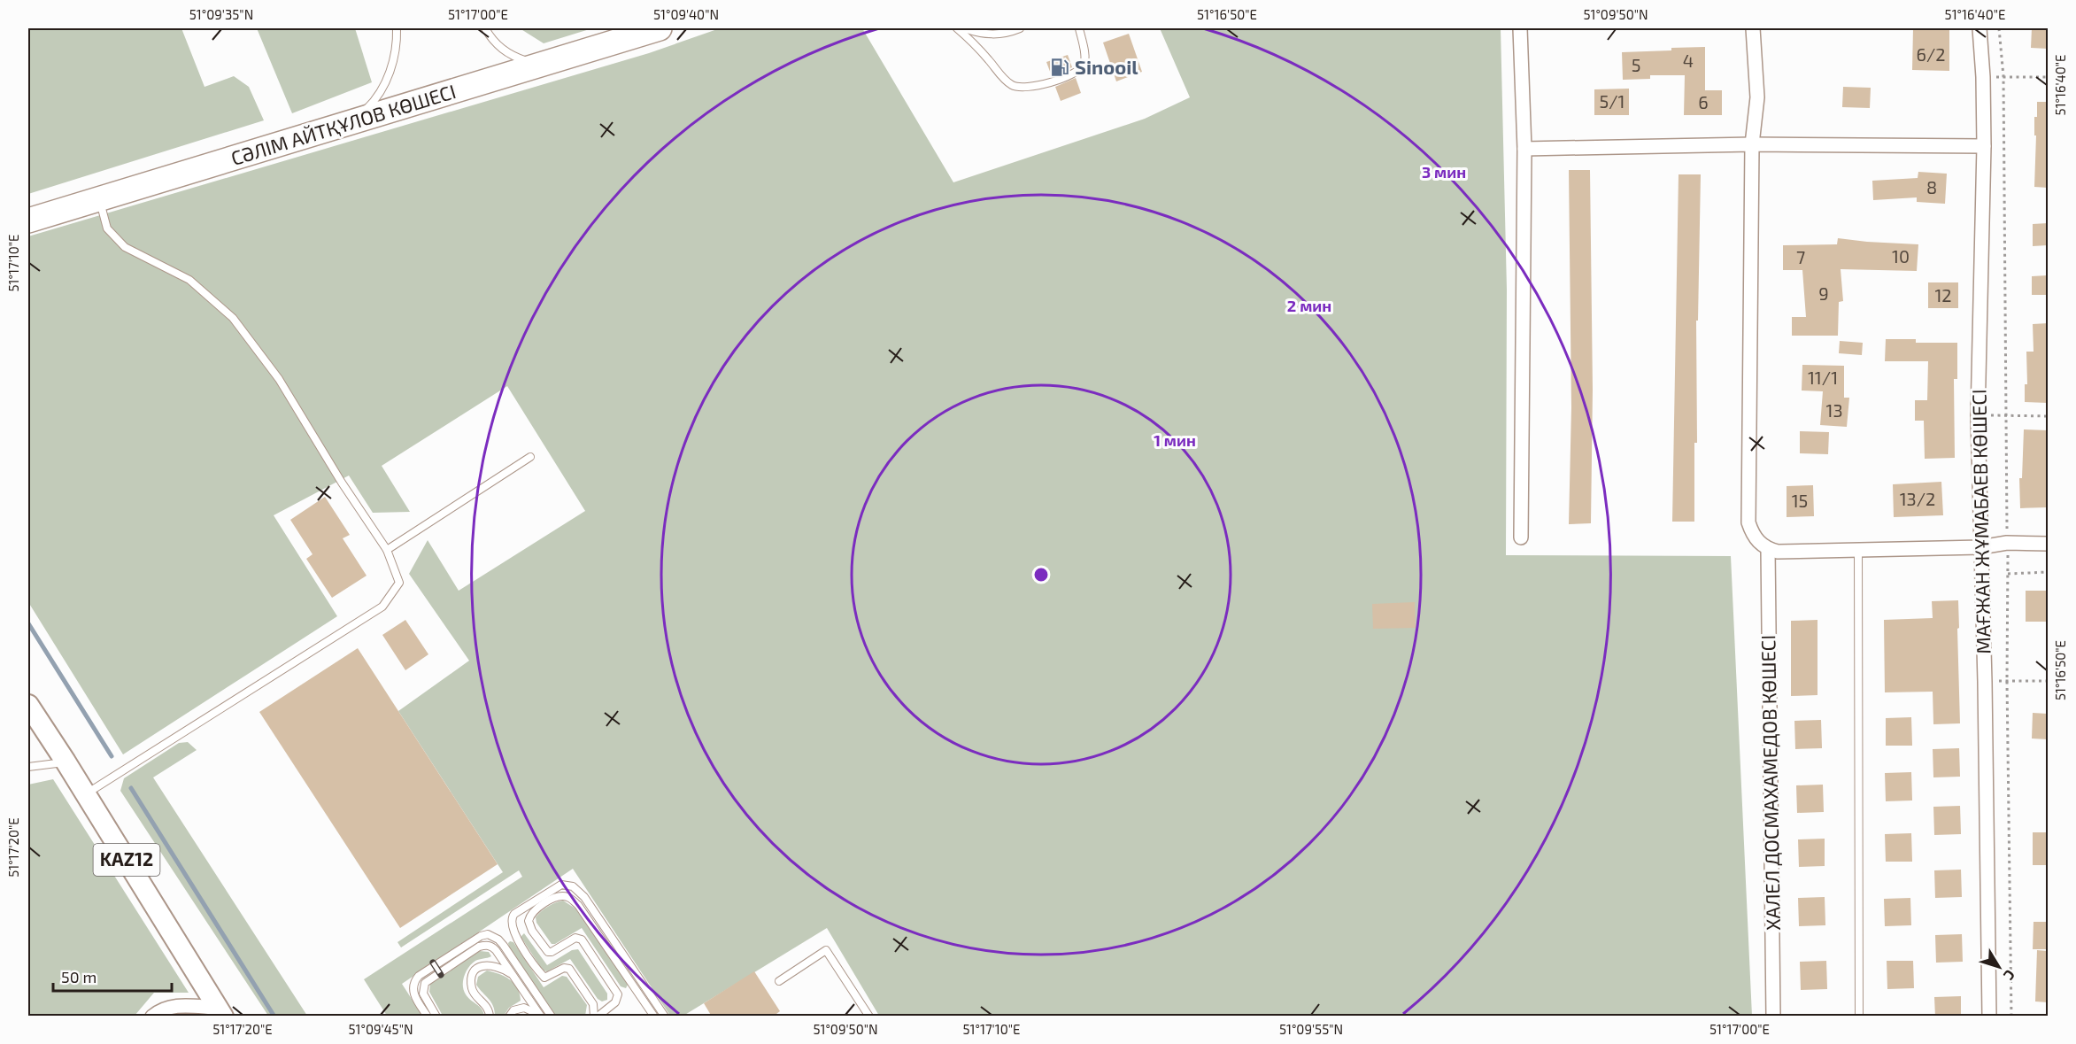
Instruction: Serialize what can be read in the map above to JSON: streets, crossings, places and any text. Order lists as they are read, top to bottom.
{
  "streets": {
    "highway": ["СӘЛІМ АЙТҚҰЛОВ КӨШЕСІ"],
    "main road": ["KAZ12"],
    "street": ["МАҒЖАН ЖҰМАБАЕВ КӨШЕСІ", "ХАЛЕЛ ДОСМАХАМЕДОВ КӨШЕСІ"]
  },
  "places": {
    "fuel station": ["Sinooil"]
  },
  "house_numbers": [
    "6/2",
    "4",
    "5",
    "5/1",
    "6",
    "8",
    "10",
    "7",
    "9",
    "12",
    "11/1",
    "13",
    "13/2",
    "15"
  ],
  "scale_bar": "50 m",
  "north": "bottom right",
  "coordinates": [
    "51°09'35\"N",
    "51°17'00\"E",
    "51°09'40\"N",
    "51°16'50\"E",
    "51°09'50\"N",
    "51°16'40\"E",
    "51°17'10\"E",
    "51°17'20\"E",
    "51°09'45\"N",
    "51°09'55\"N"
  ],
  "rings": ["3 мин", "2 мин", "1 мин"]
}
